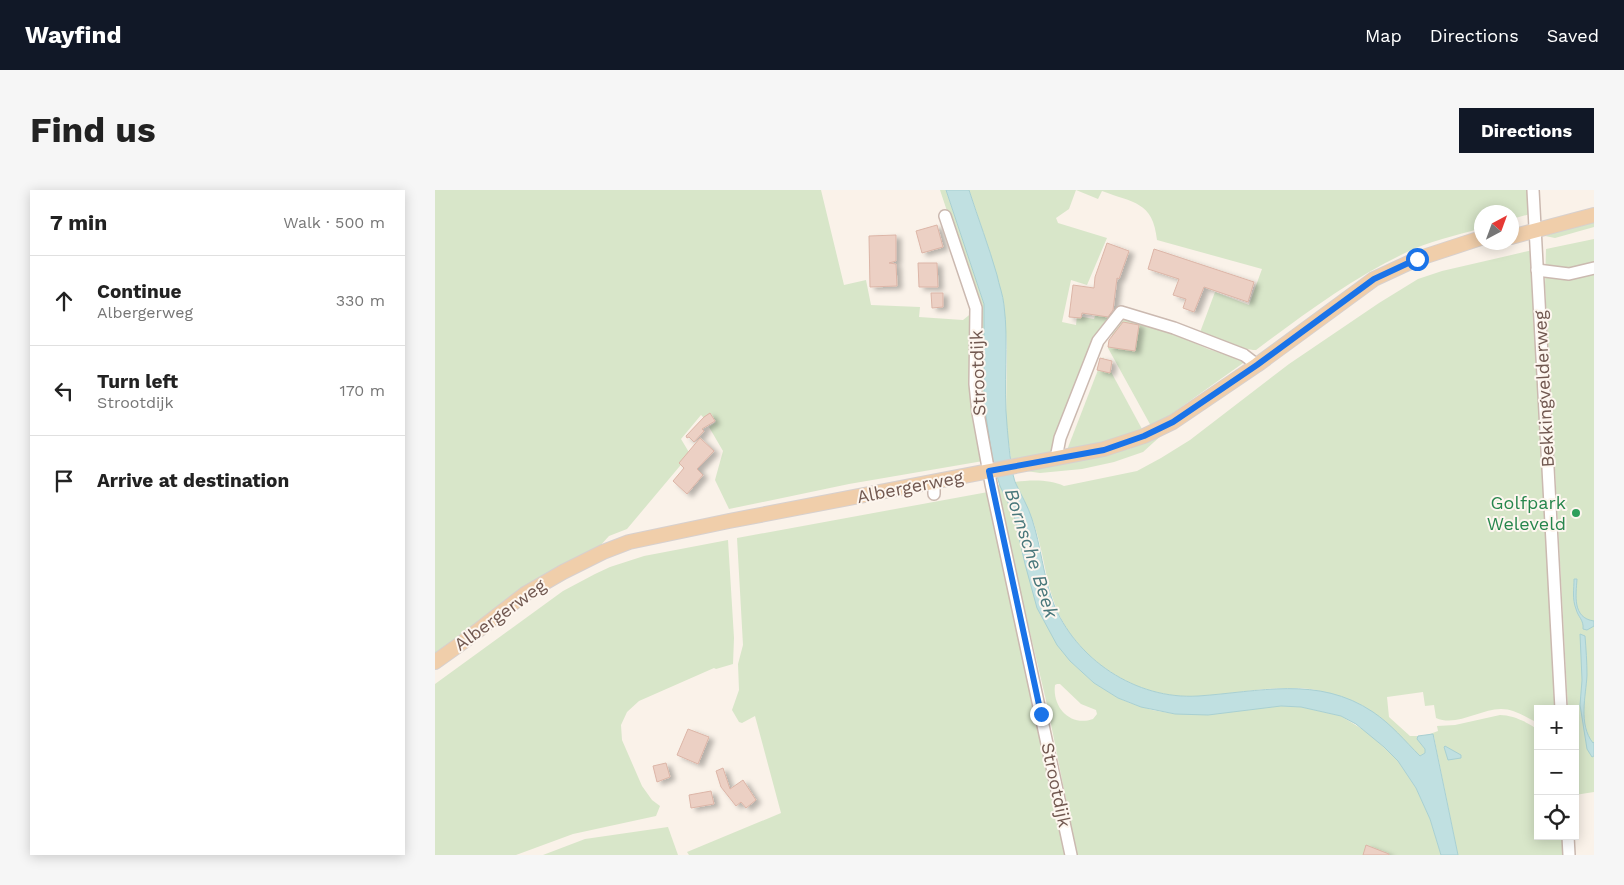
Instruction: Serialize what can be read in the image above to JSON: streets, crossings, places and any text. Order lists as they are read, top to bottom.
{
  "streets": {
    "main road": ["Albergerweg"],
    "street": ["Strootdijk", "Bekkingvelderweg"]
  },
  "crossings": [
    ["Strootdijk", "Albergerweg"]
  ],
  "water": ["Bornsche Beek"],
  "places": ["Golfpark Weleveld"],
  "north": "top right",
  "page": {
    "header": "Wayfind",
    "nav": ["Map", "Directions", "Saved"],
    "buttons": "Directions",
    "title": "Find us",
    "heading": ["7 min", "Walk · 500 m"],
    "list": [
      ["Continue", "Albergerweg", "330 m"],
      ["Turn left", "Strootdijk", "170 m"],
      "Arrive at destination"
    ],
    "map_buttons": ["+", "−"]
  }
}
